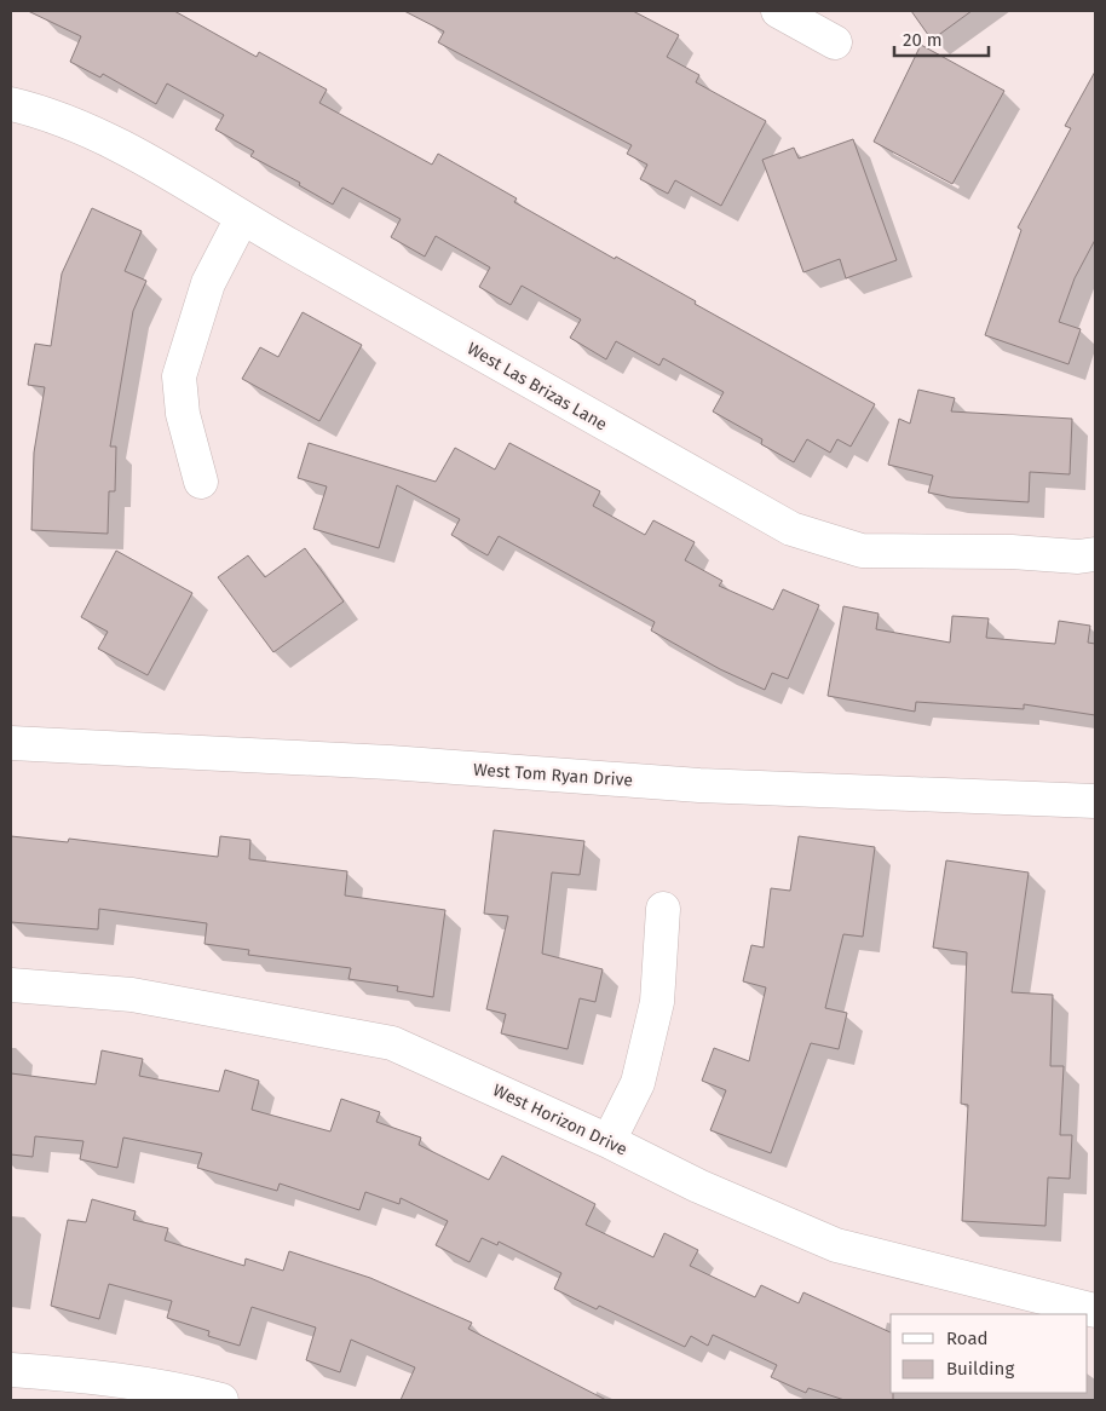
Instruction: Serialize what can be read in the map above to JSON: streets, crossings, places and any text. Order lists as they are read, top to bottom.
{
  "streets": {
    "street": ["West Las Brizas Lane", "West Tom Ryan Drive", "West Horizon Drive"]
  },
  "legend": ["Road", "Building"],
  "scale_bar": "20 m"
}
